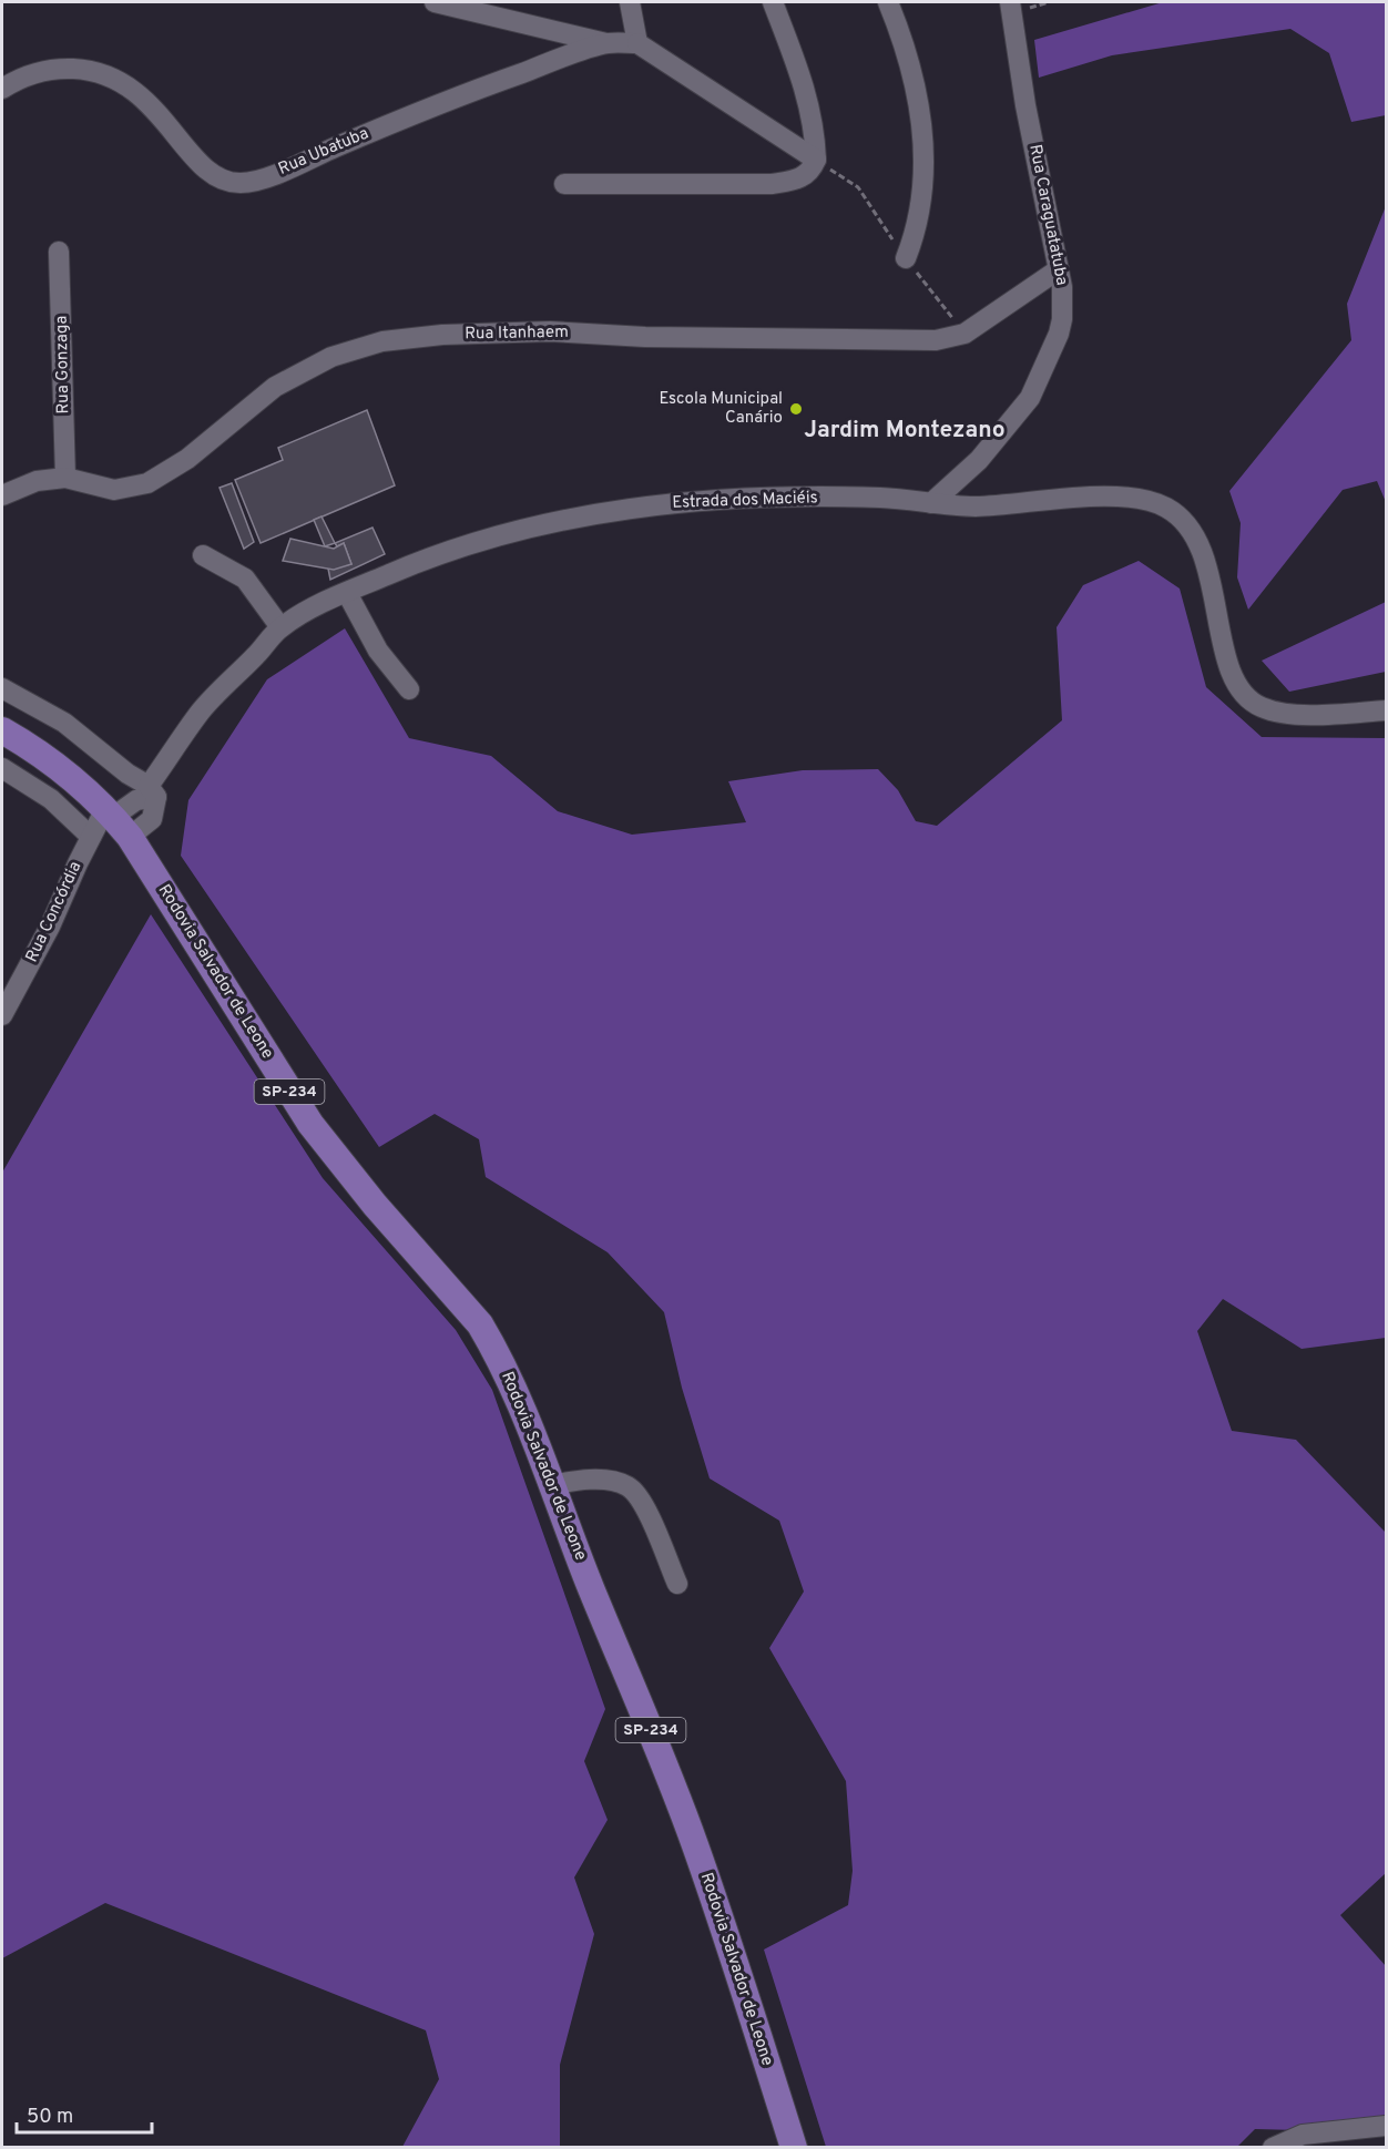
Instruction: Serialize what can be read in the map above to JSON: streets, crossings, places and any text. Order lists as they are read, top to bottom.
{
  "streets": {
    "main road": ["Rodovia Salvador de Leone", "SP-234"],
    "street": [
      "Rua Ubatuba",
      "Rua Caraguatatuba",
      "Rua Itanhaem",
      "Rua Gonzaga",
      "Estrada dos Maciéis",
      "Rua Concórdia"
    ]
  },
  "crossings": [
    ["Rua Caraguatatuba", "Rua Itanhaem"],
    ["Rua Caraguatatuba", "Estrada dos Maciéis"],
    ["Rua Itanhaem", "Rua Gonzaga"],
    ["Estrada dos Maciéis", "Rodovia Salvador de Leone"],
    ["Rua Concórdia", "Rodovia Salvador de Leone"]
  ],
  "districts": ["Jardim Montezano"],
  "places": ["Escola Municipal Canário"],
  "scale_bar": "50 m"
}
